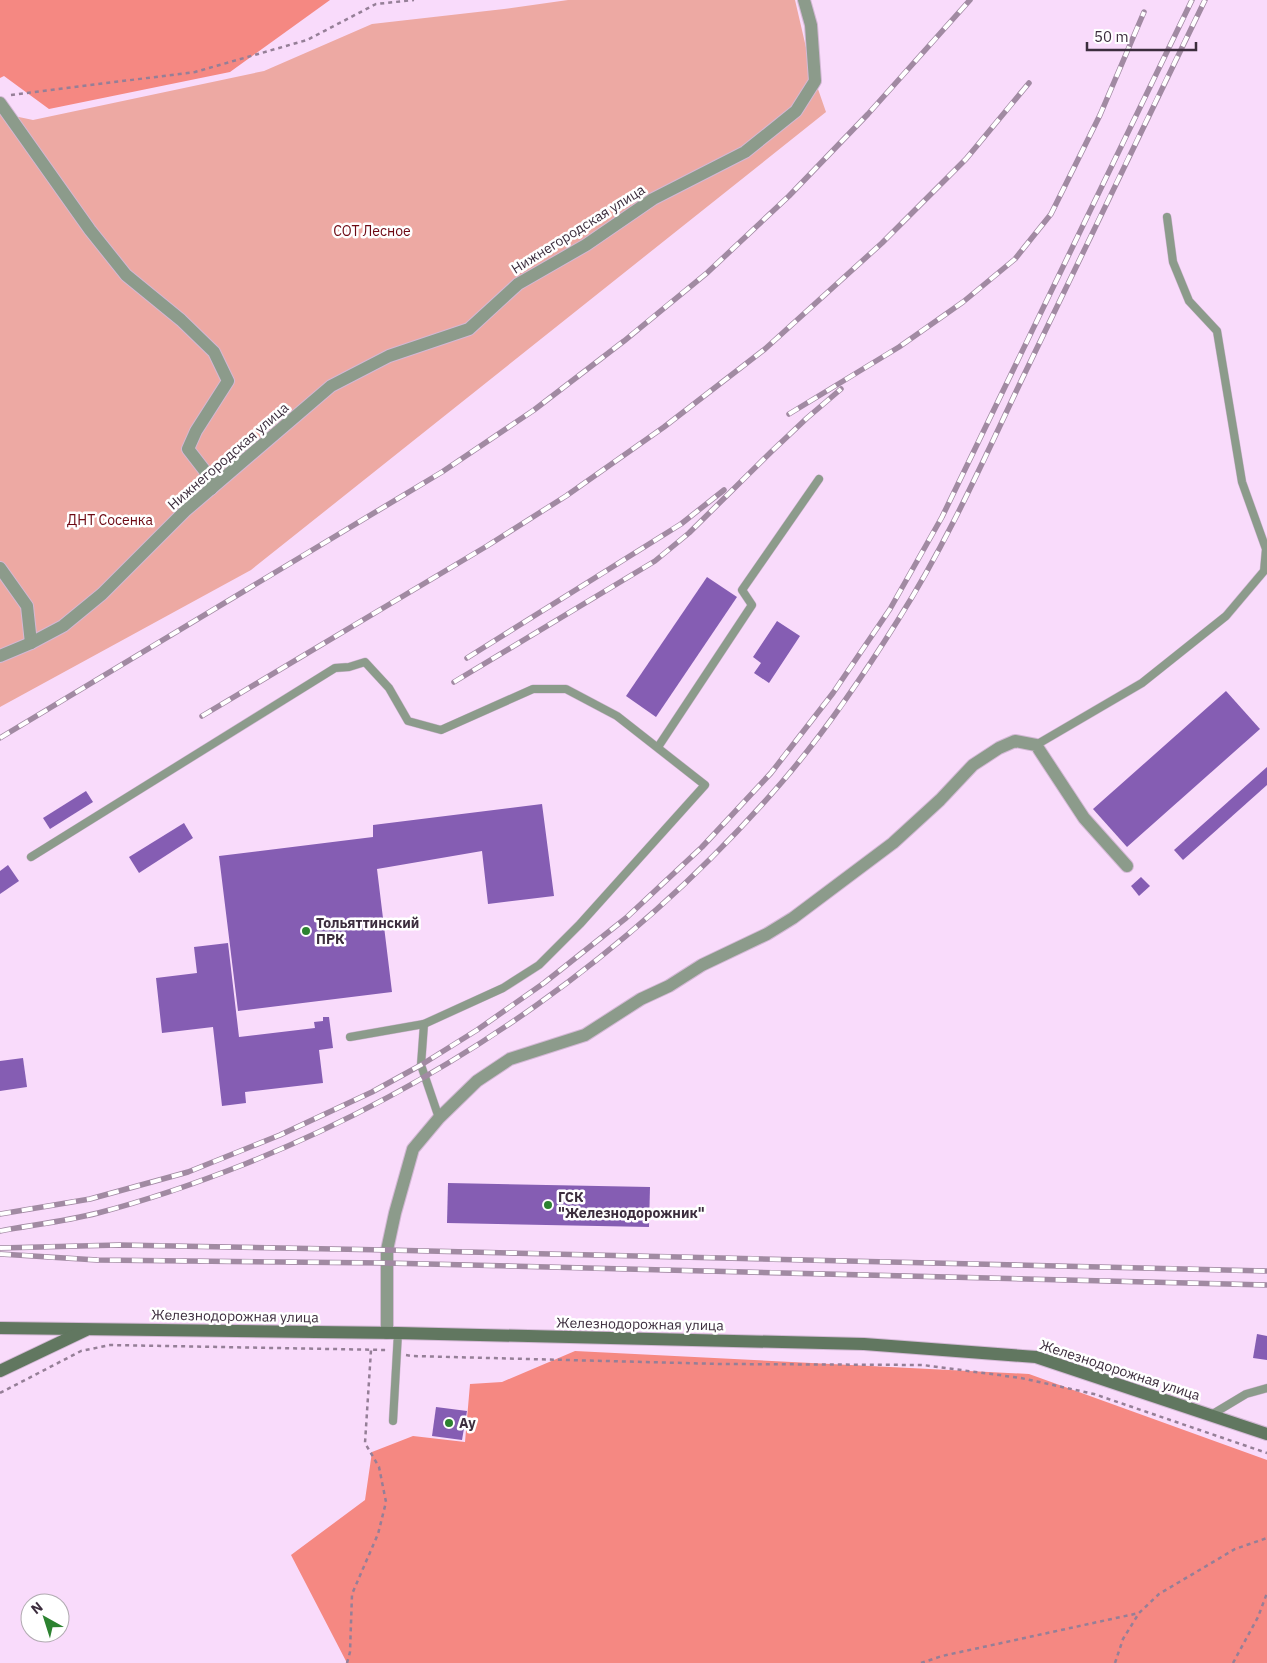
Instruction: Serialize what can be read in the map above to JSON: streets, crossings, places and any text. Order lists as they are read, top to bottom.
{
  "streets": {
    "main road": ["Железнодорожная улица"],
    "street": ["Нижнегородская улица"]
  },
  "parks": ["СОТ Лесное", "ДНТ Сосенка"],
  "places": ["Тольяттинский ПРК", "ГСК \"Железнодорожник\"", "Ау"],
  "scale_bar": "50 m",
  "north": "top left"
}
